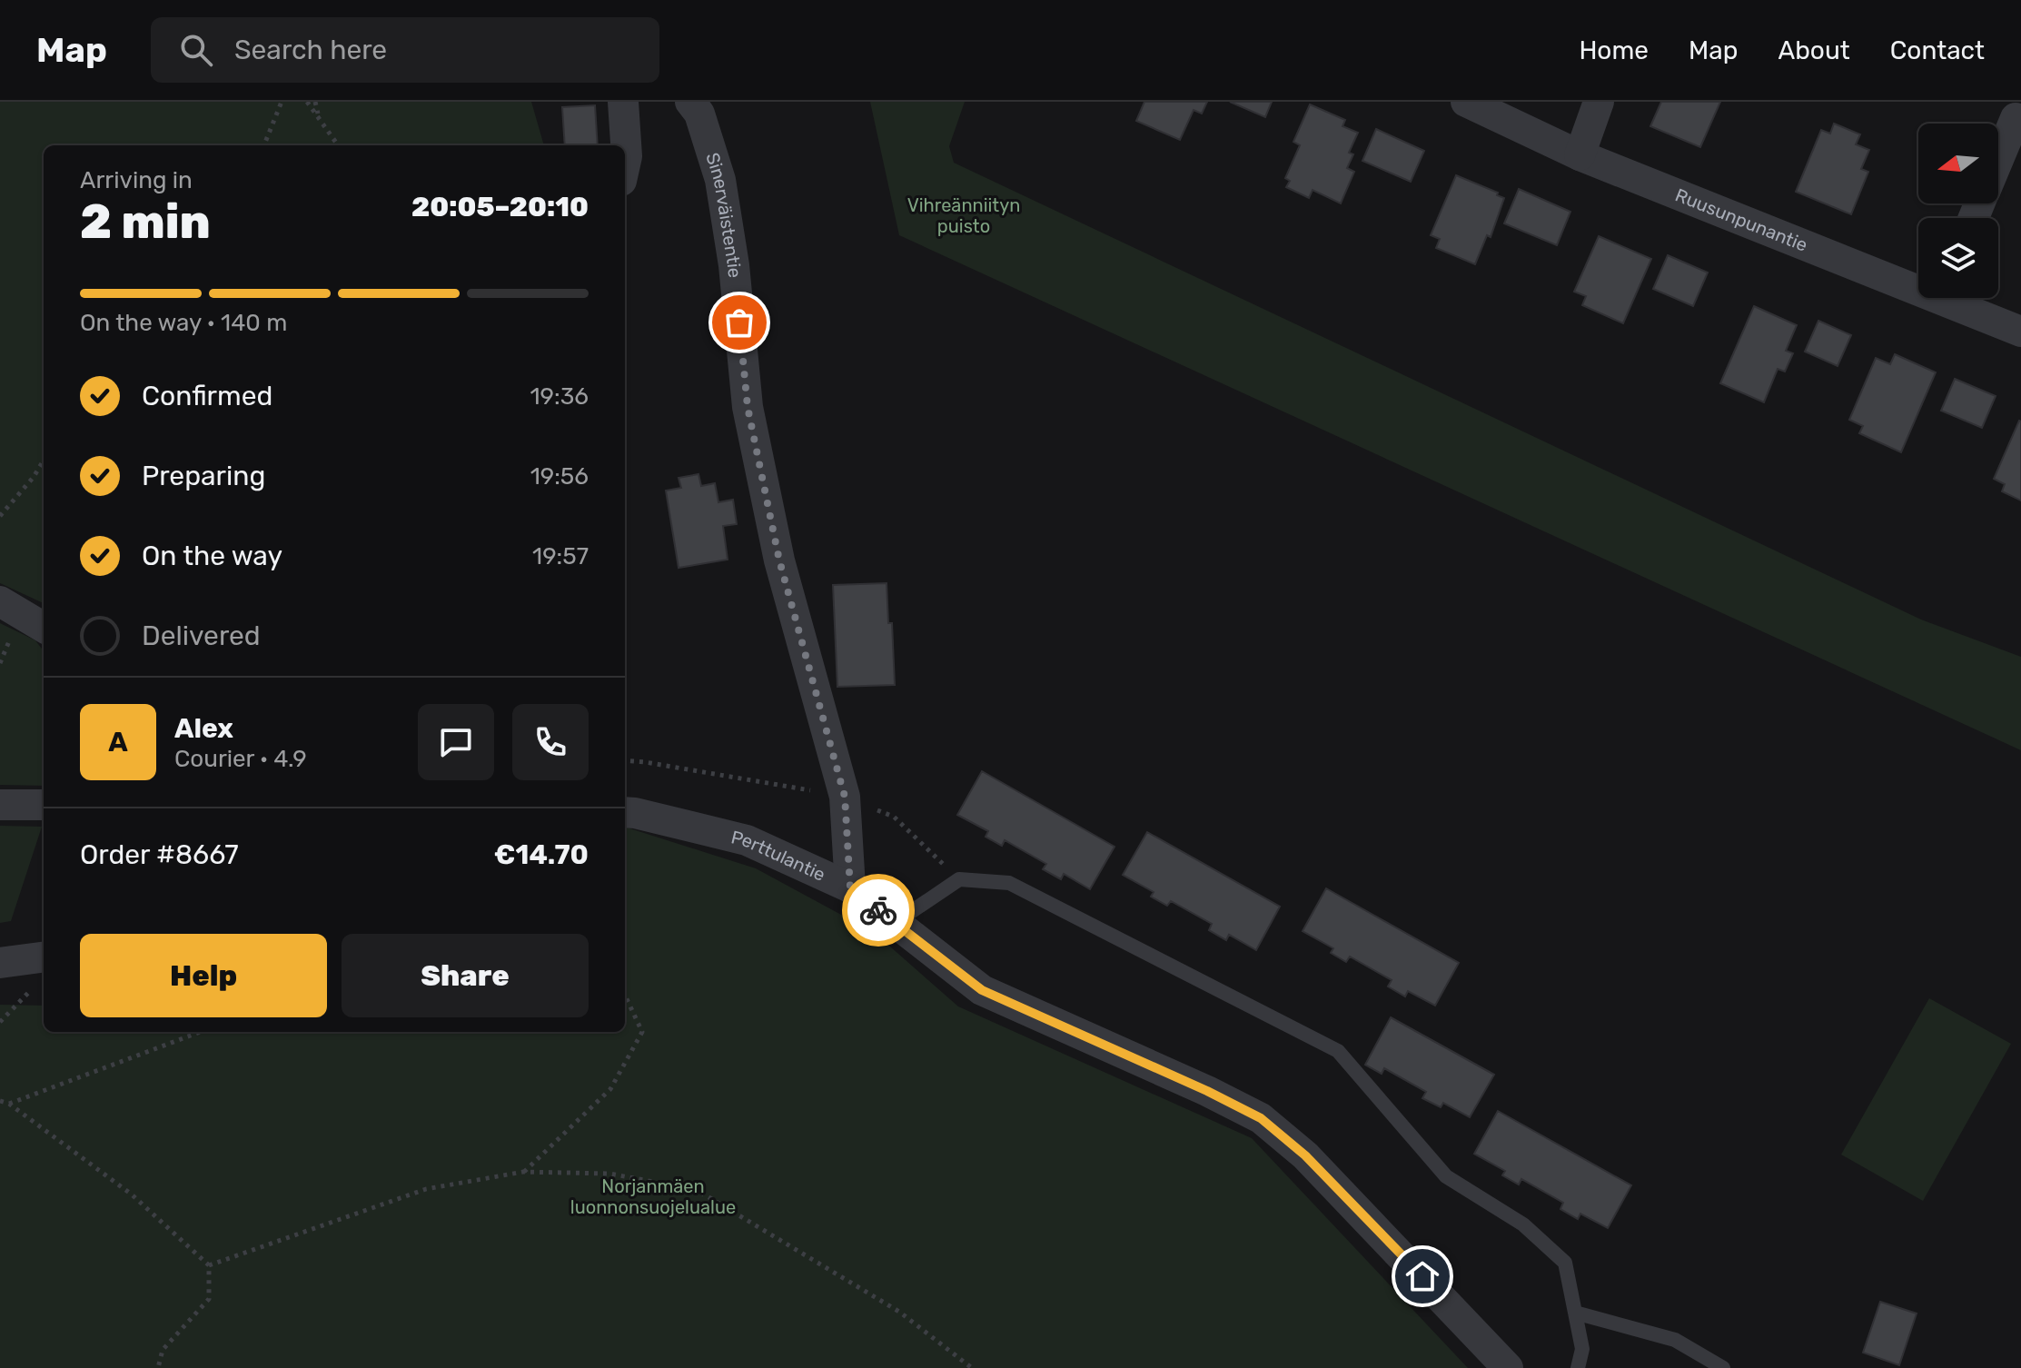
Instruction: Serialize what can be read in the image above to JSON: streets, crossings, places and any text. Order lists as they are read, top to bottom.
{
  "streets": {
    "street": ["Sinerväistentie", "Ruusunpunantie", "Perttulantie"]
  },
  "crossings": [
    ["Sinerväistentie", "Perttulantie"]
  ],
  "parks": ["Vihreänniityn puisto", "Norjanmäen luonnonsuojelualue"],
  "north": "left",
  "page": {
    "header": "Map",
    "search": "Search here",
    "nav": [
      "Home",
      "Map",
      "About",
      "Contact"
    ],
    "heading": ["2 min", "Arriving in", "20:05–20:10"],
    "panel": [
      "Alex",
      "Courier · 4.9",
      "Order #8667",
      "€14.70"
    ],
    "bar": "On the way · 140 m",
    "list": [
      ["Confirmed", "19:36"],
      ["Preparing", "19:56"],
      ["On the way", "19:57"],
      "Delivered"
    ],
    "round": "A",
    "buttons": ["Help", "Share"]
  }
}
